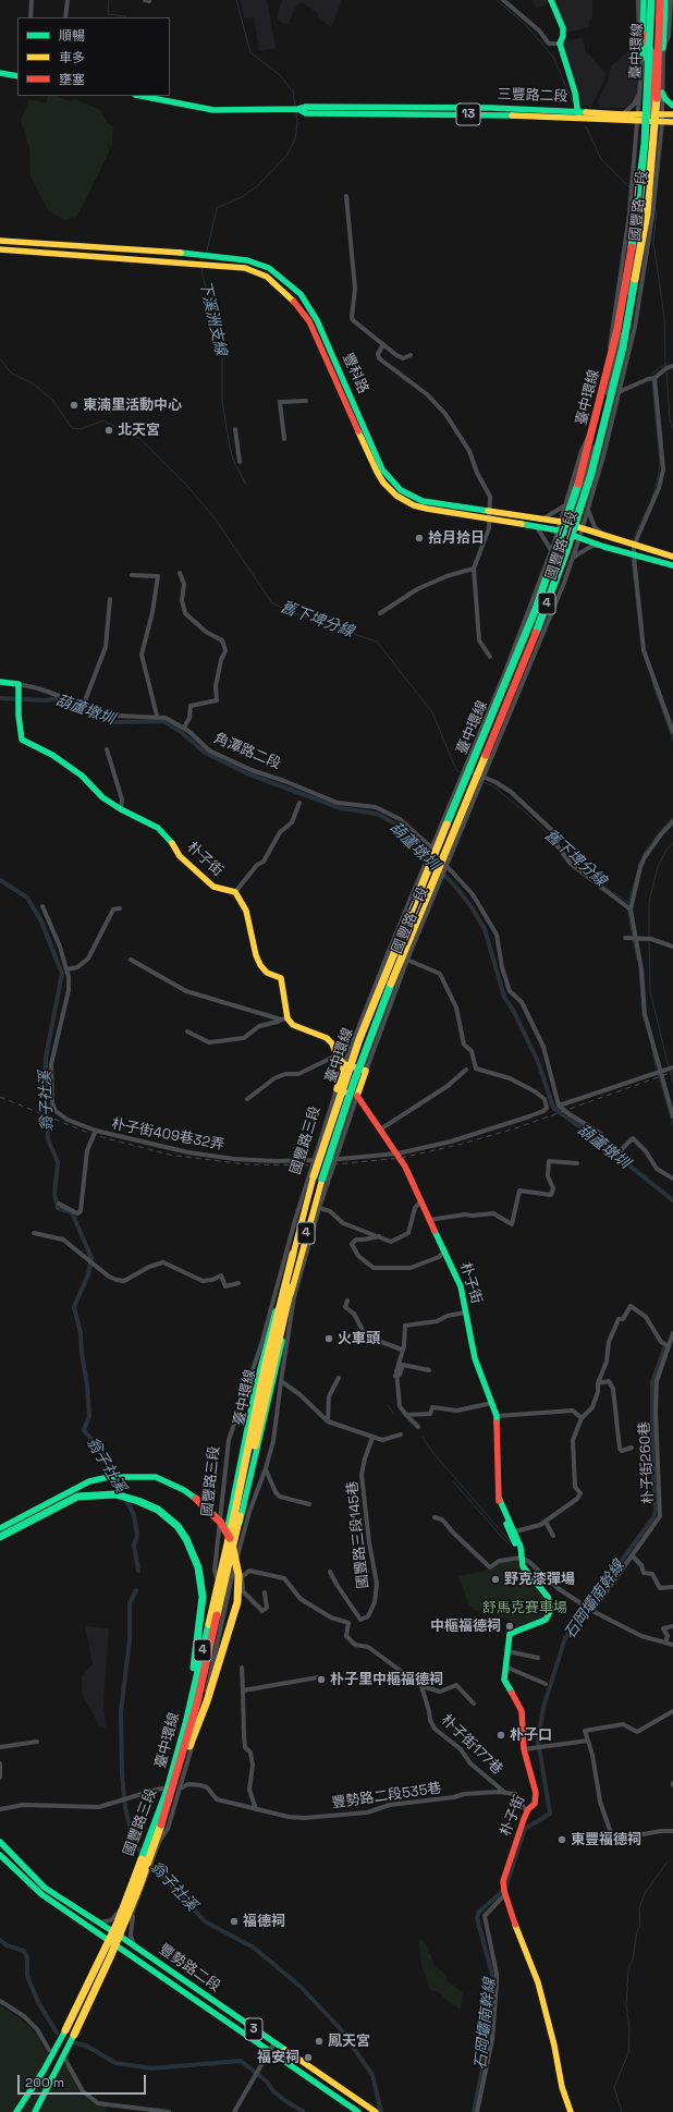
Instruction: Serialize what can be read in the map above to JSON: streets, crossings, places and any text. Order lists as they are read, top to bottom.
{
  "streets": {
    "main road": [
      "臺中環線",
      "三豐路二段",
      "13",
      "國豐路二段",
      "豐科路",
      "4",
      "角潭路二段",
      "朴子街",
      "國豐路三段",
      "豐勢路二段",
      "3"
    ],
    "street": [
      "朴子街409巷32弄",
      "朴子街260巷",
      "國豐路三段145巷",
      "朴子街177巷",
      "豐勢路二段535巷"
    ]
  },
  "crossings": [
    ["三豐路二段", "13"],
    ["三豐路二段", "國豐路二段"],
    ["13", "國豐路二段"],
    ["國豐路二段", "豐科路"],
    ["國豐路二段", "角潭路二段"],
    ["國豐路二段", "朴子街"],
    ["國豐路二段", "朴子街409巷32弄"],
    ["國豐路二段", "國豐路三段"],
    ["角潭路二段", "朴子街"],
    ["朴子街", "朴子街409巷32弄"],
    ["朴子街", "國豐路三段"],
    ["朴子街409巷32弄", "國豐路三段"],
    ["國豐路三段", "豐勢路二段535巷"],
    ["國豐路三段", "豐勢路二段"],
    ["朴子街177巷", "豐勢路二段535巷"]
  ],
  "water": [
    "下溪洲支線",
    "舊下埤分線",
    "葫蘆墩圳",
    "翁子社溪",
    "石岡壩南幹線"
  ],
  "parks": ["舒馬克賽車場"],
  "places": [
    "東湳里活動中心",
    "北天宮",
    "拾月拾日",
    "火車頭",
    "野克漆彈場",
    "中樞福德祠",
    "朴子里中樞福德祠",
    "朴子口",
    "東豐福德祠",
    "福德祠",
    "鳳天宮",
    "福安祠"
  ],
  "legend": ["順暢", "車多", "壅塞"],
  "scale_bar": "200 m"
}
